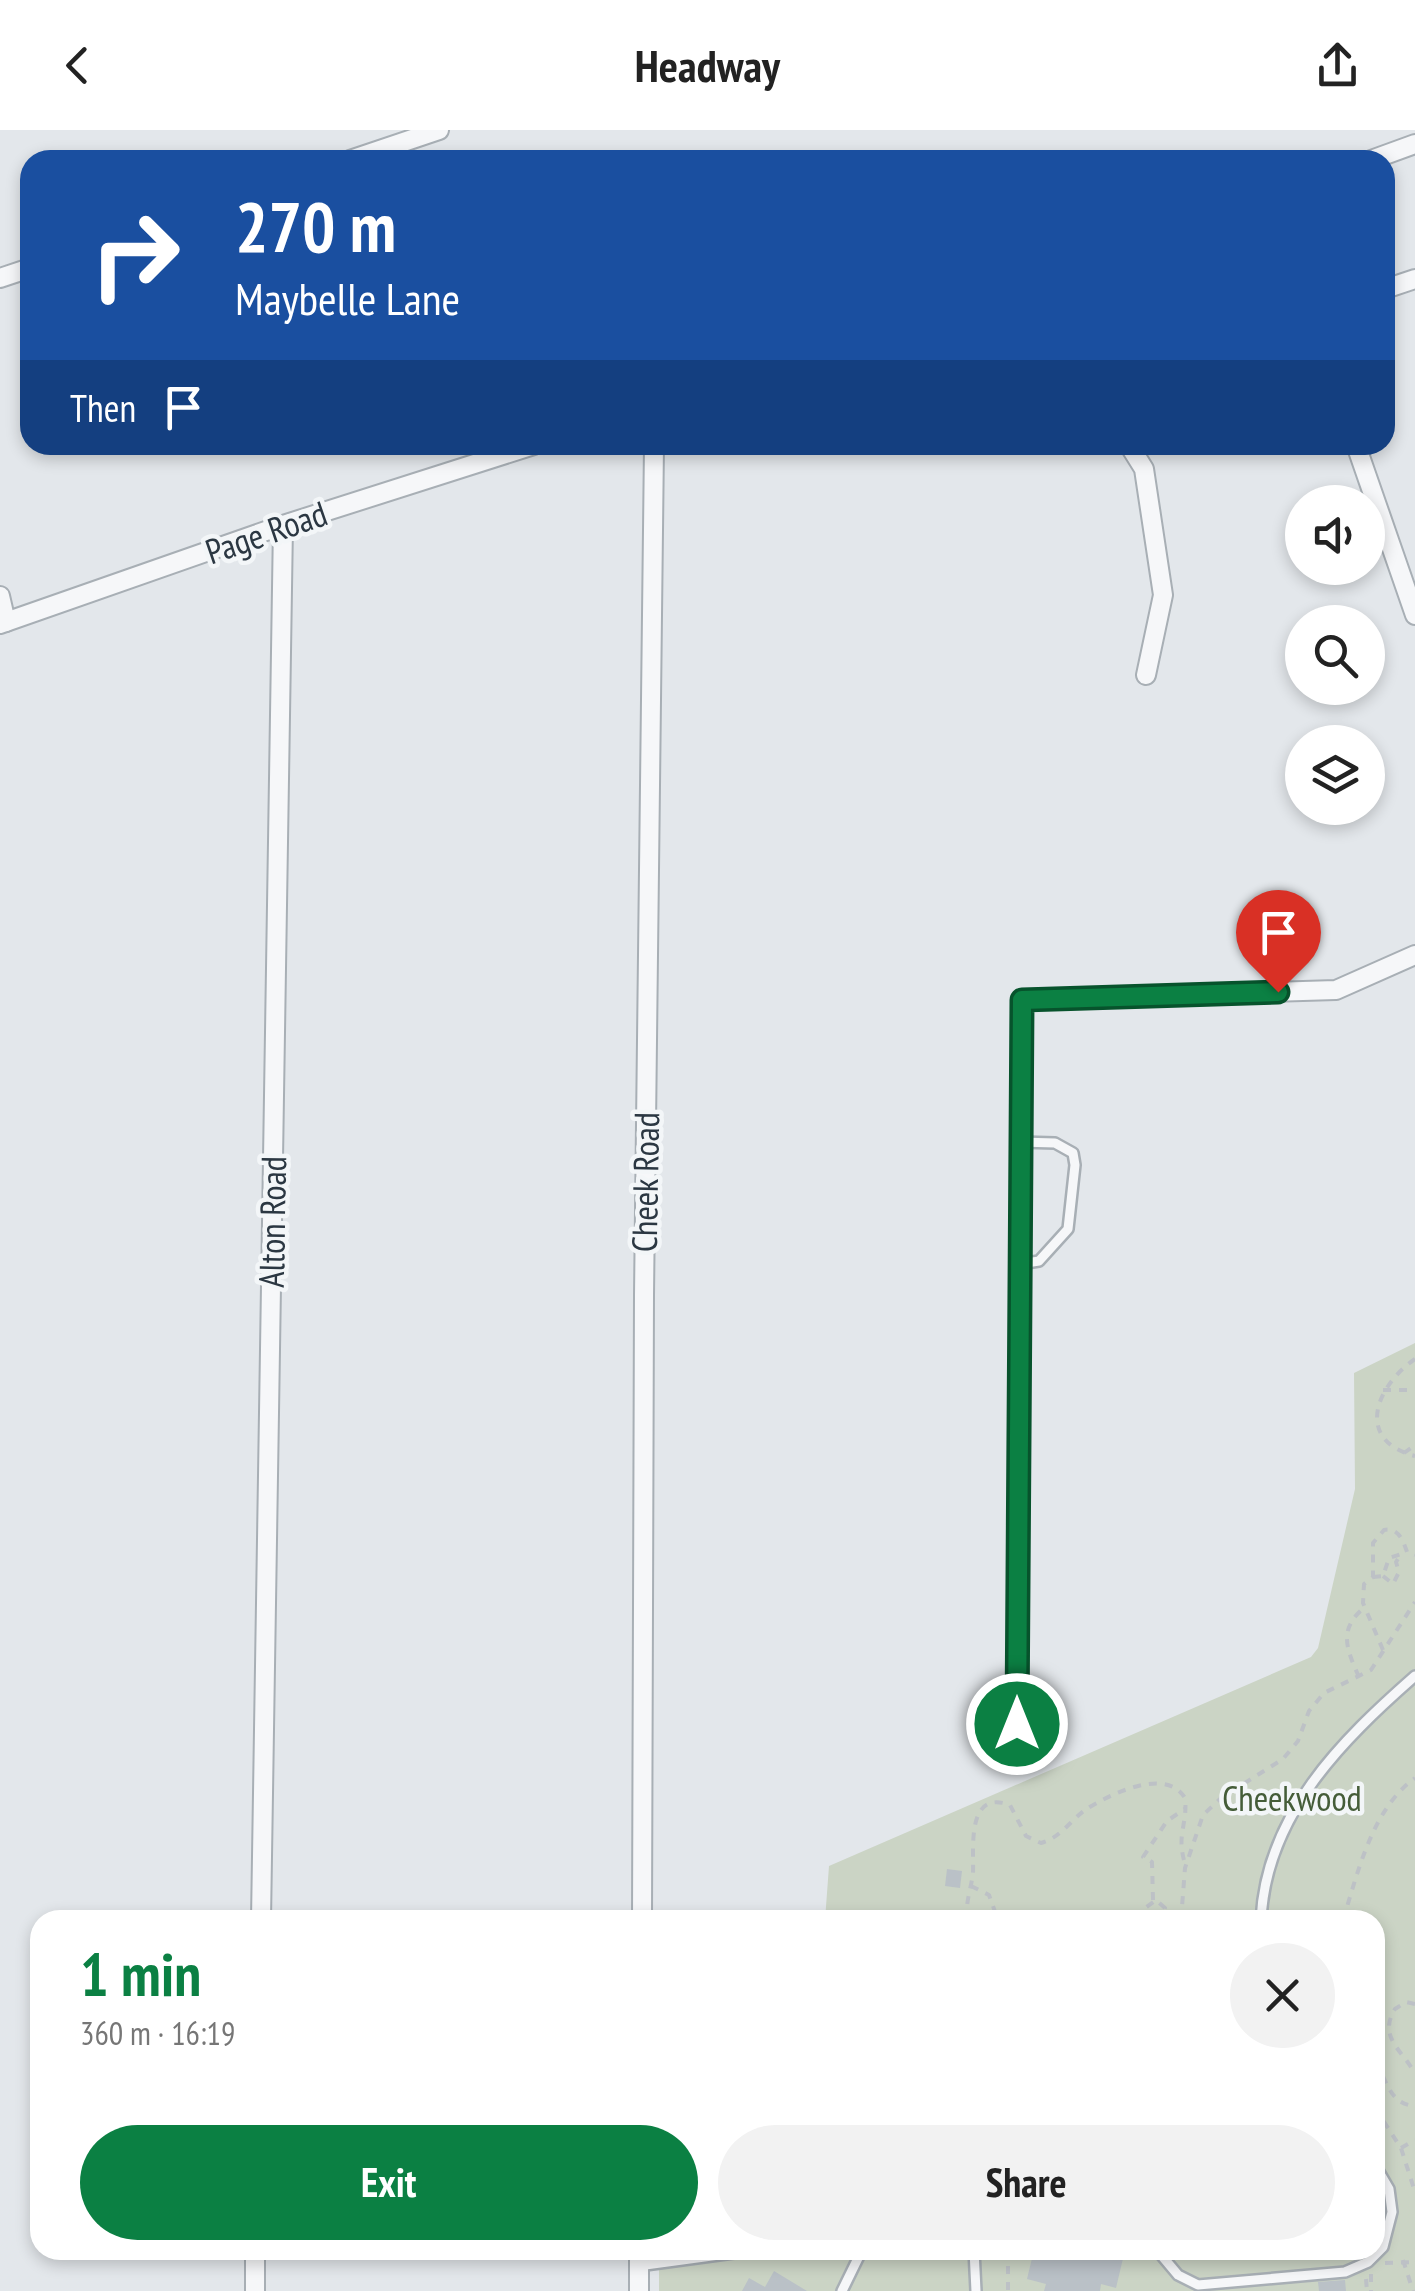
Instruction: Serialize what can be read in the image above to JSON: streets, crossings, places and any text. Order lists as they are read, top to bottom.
{
  "streets": {
    "street": ["Page Road", "Cheek Road", "Alton Road"]
  },
  "crossings": [
    ["Page Road", "Alton Road"]
  ],
  "parks": ["Cheekwood"],
  "page": {
    "header": "Headway",
    "turn": ["270 m", "Maybelle Lane"],
    "then": "Then",
    "heading": ["1 min", "360 m · 16:19"],
    "buttons": ["Exit", "Share"]
  }
}
